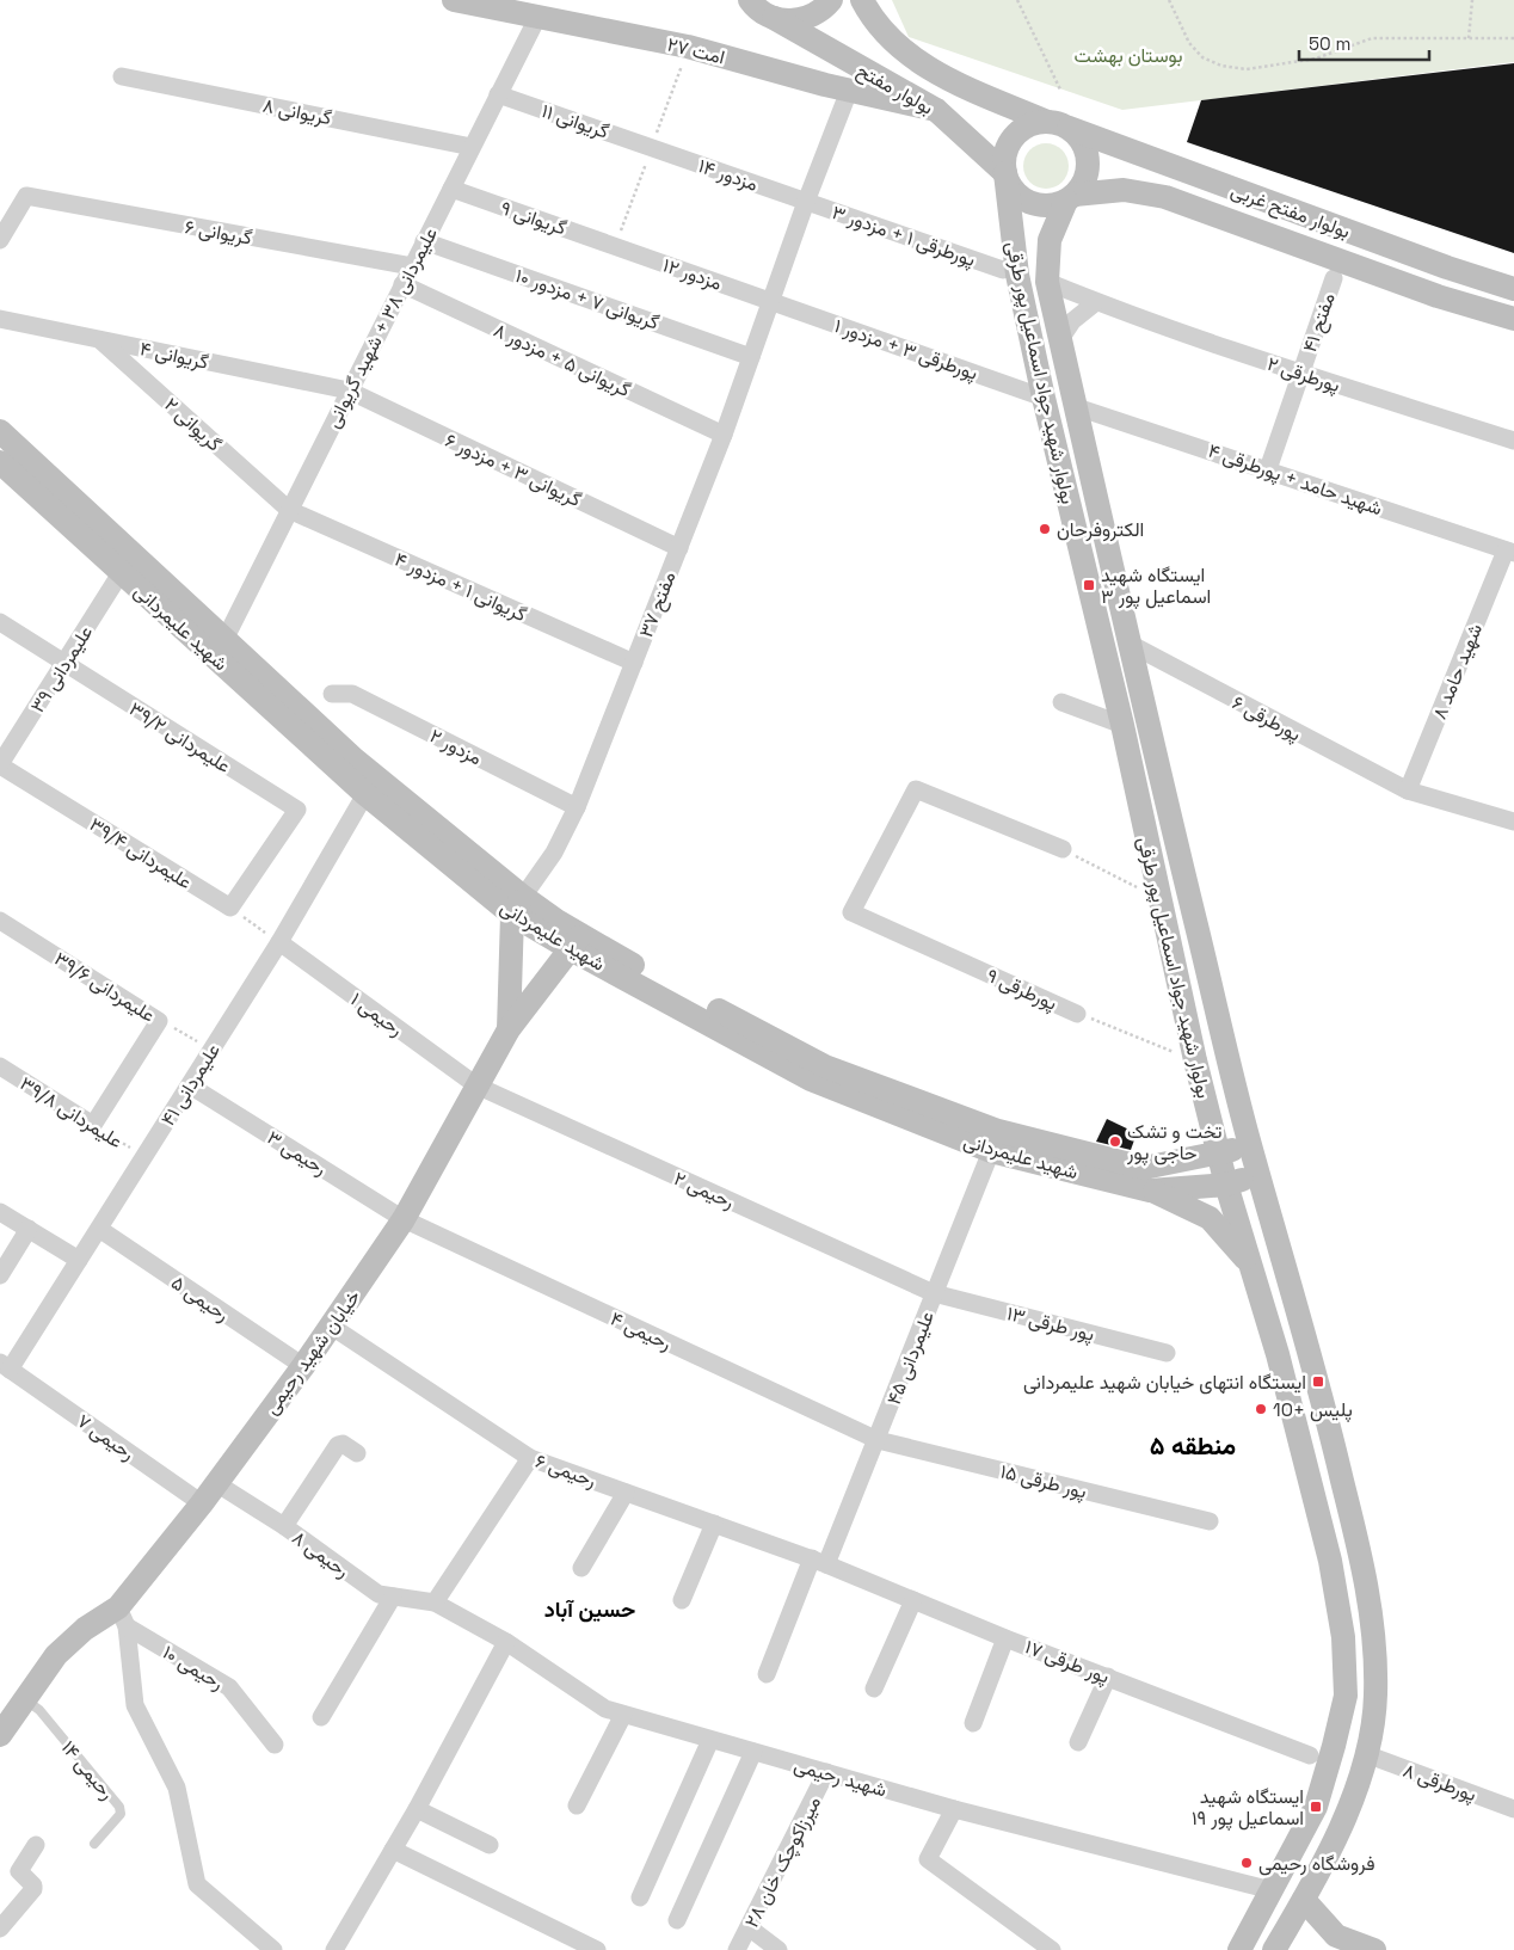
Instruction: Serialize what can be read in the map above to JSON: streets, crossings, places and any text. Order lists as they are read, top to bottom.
{
  "streets": {
    "main road": [
      "امت ۲۷",
      "بولوار مفتح",
      "بولوار مفتح غربی",
      "بولوار شهید جواد اسماعیل پور طرقی",
      "شهید علیمردانی",
      "خیابان شهید رحیمی"
    ],
    "street": [
      "گریوانی ۸",
      "گریوانی ۱۱",
      "مزدور ۱۴",
      "گریوانی ۹",
      "گریوانی ۶",
      "پورطرقی ۱ + مزدور ۳",
      "مزدور ۱۲",
      "گریوانی ۷ + مزدور ۱۰",
      "مفتح ۴۱",
      "علیمردانی ۳۸ + شهید گریوانی",
      "پورطرقی ۳ + مزدور ۱",
      "گریوانی ۴",
      "گریوانی ۵ + مزدور ۸",
      "پورطرقی ۲",
      "گریوانی ۲",
      "گریوانی ۳ + مزدور ۶",
      "شهید حامد + پورطرقی ۴",
      "گریوانی ۱ + مزدور ۴",
      "مفتح ۳۷",
      "علیمردانی ۳۹",
      "شهید حامد ۸",
      "پورطرقی ۶",
      "علیمردانی ۳۹/۲",
      "مزدور ۲",
      "علیمردانی ۳۹/۴",
      "علیمردانی ۳۹/۶",
      "پورطرقی ۹",
      "رحیمی ۱",
      "علیمردانی ۴۱",
      "علیمردانی ۳۹/۸",
      "رحیمی ۳",
      "رحیمی ۲",
      "رحیمی ۵",
      "پور طرقی ۱۳",
      "رحیمی ۴",
      "علیمردانی ۴۵",
      "رحیمی ۷",
      "رحیمی ۶",
      "پور طرقی ۱۵",
      "رحیمی ۸",
      "پور طرقی ۱۷",
      "رحیمی ۱۰",
      "شهید رحیمی",
      "پورطرقی ۸",
      "میرزاکوچک خان ۲۸"
    ],
    "lane": ["رحیمی ۱۴"]
  },
  "crossings": [
    ["امت ۲۷", "بولوار مفتح"],
    ["امت ۲۷", "علیمردانی ۳۸ + شهید گریوانی"],
    ["امت ۲۷", "مفتح ۳۷"],
    ["بولوار مفتح", "بولوار مفتح غربی"],
    ["بولوار مفتح", "بولوار شهید جواد اسماعیل پور طرقی"],
    ["گریوانی ۸", "علیمردانی ۳۸ + شهید گریوانی"],
    ["گریوانی ۱۱", "مزدور ۱۴"],
    ["گریوانی ۱۱", "علیمردانی ۳۸ + شهید گریوانی"],
    ["مزدور ۱۴", "پورطرقی ۱ + مزدور ۳"],
    ["مزدور ۱۴", "مفتح ۳۷"],
    ["بولوار مفتح غربی", "بولوار شهید جواد اسماعیل پور طرقی"],
    ["گریوانی ۹", "مزدور ۱۲"],
    ["گریوانی ۹", "علیمردانی ۳۸ + شهید گریوانی"],
    ["گریوانی ۶", "علیمردانی ۳۸ + شهید گریوانی"],
    ["پورطرقی ۱ + مزدور ۳", "مفتح ۳۷"],
    ["مزدور ۱۲", "پورطرقی ۳ + مزدور ۱"],
    ["مزدور ۱۲", "مفتح ۳۷"],
    ["گریوانی ۷ + مزدور ۱۰", "علیمردانی ۳۸ + شهید گریوانی"],
    ["گریوانی ۷ + مزدور ۱۰", "مفتح ۳۷"],
    ["مفتح ۴۱", "پورطرقی ۲"],
    ["مفتح ۴۱", "شهید حامد + پورطرقی ۴"],
    ["علیمردانی ۳۸ + شهید گریوانی", "گریوانی ۴"],
    ["علیمردانی ۳۸ + شهید گریوانی", "گریوانی ۵ + مزدور ۸"],
    ["علیمردانی ۳۸ + شهید گریوانی", "گریوانی ۲"],
    ["علیمردانی ۳۸ + شهید گریوانی", "گریوانی ۳ + مزدور ۶"],
    ["علیمردانی ۳۸ + شهید گریوانی", "گریوانی ۱ + مزدور ۴"],
    ["علیمردانی ۳۸ + شهید گریوانی", "شهید علیمردانی"],
    ["پورطرقی ۳ + مزدور ۱", "بولوار شهید جواد اسماعیل پور طرقی"],
    ["پورطرقی ۳ + مزدور ۱", "مفتح ۳۷"],
    ["گریوانی ۴", "گریوانی ۲"],
    ["گریوانی ۴", "گریوانی ۳ + مزدور ۶"],
    ["گریوانی ۵ + مزدور ۸", "مفتح ۳۷"],
    ["بولوار شهید جواد اسماعیل پور طرقی", "پورطرقی ۲"],
    ["بولوار شهید جواد اسماعیل پور طرقی", "شهید حامد + پورطرقی ۴"],
    ["بولوار شهید جواد اسماعیل پور طرقی", "شهید علیمردانی"],
    ["بولوار شهید جواد اسماعیل پور طرقی", "پورطرقی ۶"],
    ["بولوار شهید جواد اسماعیل پور طرقی", "پورطرقی ۹"],
    ["بولوار شهید جواد اسماعیل پور طرقی", "شهید رحیمی"],
    ["بولوار شهید جواد اسماعیل پور طرقی", "پورطرقی ۸"],
    ["گریوانی ۲", "گریوانی ۱ + مزدور ۴"],
    ["گریوانی ۳ + مزدور ۶", "مفتح ۳۷"],
    ["شهید حامد + پورطرقی ۴", "شهید حامد ۸"],
    ["گریوانی ۱ + مزدور ۴", "مفتح ۳۷"],
    ["مفتح ۳۷", "شهید علیمردانی"],
    ["مفتح ۳۷", "مزدور ۲"],
    ["شهید علیمردانی", "علیمردانی ۳۹"],
    ["شهید علیمردانی", "علیمردانی ۴۱"],
    ["شهید علیمردانی", "خیابان شهید رحیمی"],
    ["شهید علیمردانی", "علیمردانی ۴۵"],
    ["علیمردانی ۳۹", "علیمردانی ۳۹/۲"],
    ["علیمردانی ۳۹", "علیمردانی ۳۹/۴"],
    ["شهید حامد ۸", "پورطرقی ۶"],
    ["علیمردانی ۳۹/۲", "علیمردانی ۳۹/۴"],
    ["علیمردانی ۳۹/۶", "علیمردانی ۴۱"],
    ["رحیمی ۱", "علیمردانی ۴۱"],
    ["رحیمی ۱", "رحیمی ۲"],
    ["رحیمی ۱", "خیابان شهید رحیمی"],
    ["علیمردانی ۴۱", "علیمردانی ۳۹/۸"],
    ["علیمردانی ۴۱", "رحیمی ۳"],
    ["علیمردانی ۴۱", "رحیمی ۵"],
    ["علیمردانی ۴۱", "رحیمی ۷"],
    ["رحیمی ۳", "رحیمی ۴"],
    ["رحیمی ۳", "خیابان شهید رحیمی"],
    ["رحیمی ۲", "پور طرقی ۱۳"],
    ["رحیمی ۲", "خیابان شهید رحیمی"],
    ["رحیمی ۲", "علیمردانی ۴۵"],
    ["رحیمی ۵", "خیابان شهید رحیمی"],
    ["پور طرقی ۱۳", "علیمردانی ۴۵"],
    ["رحیمی ۴", "خیابان شهید رحیمی"],
    ["رحیمی ۴", "علیمردانی ۴۵"],
    ["رحیمی ۴", "پور طرقی ۱۵"],
    ["خیابان شهید رحیمی", "رحیمی ۷"],
    ["خیابان شهید رحیمی", "رحیمی ۶"],
    ["خیابان شهید رحیمی", "رحیمی ۸"],
    ["خیابان شهید رحیمی", "رحیمی ۱۰"],
    ["خیابان شهید رحیمی", "رحیمی ۱۴"],
    ["علیمردانی ۴۵", "رحیمی ۶"],
    ["علیمردانی ۴۵", "پور طرقی ۱۵"],
    ["علیمردانی ۴۵", "پور طرقی ۱۷"],
    ["رحیمی ۶", "پور طرقی ۱۷"],
    ["رحیمی ۸", "شهید رحیمی"],
    ["شهید رحیمی", "میرزاکوچک خان ۲۸"]
  ],
  "districts": ["منطقه ۵", "حسین آباد"],
  "parks": ["بوستان بهشت"],
  "places": {
    "other": [
      "الکتروفرحان",
      "تخت و تشک حاجی پور",
      "پلیس +10",
      "فروشگاه رحیمی"
    ],
    "transit": ["ایستگاه شهید اسماعیل پور ۳", "ایستگاه انتهای خیابان شهید علیمردانی", "ایستگاه شهید اسماعیل پور ۱۹"]
  },
  "scale_bar": "50 m"
}
